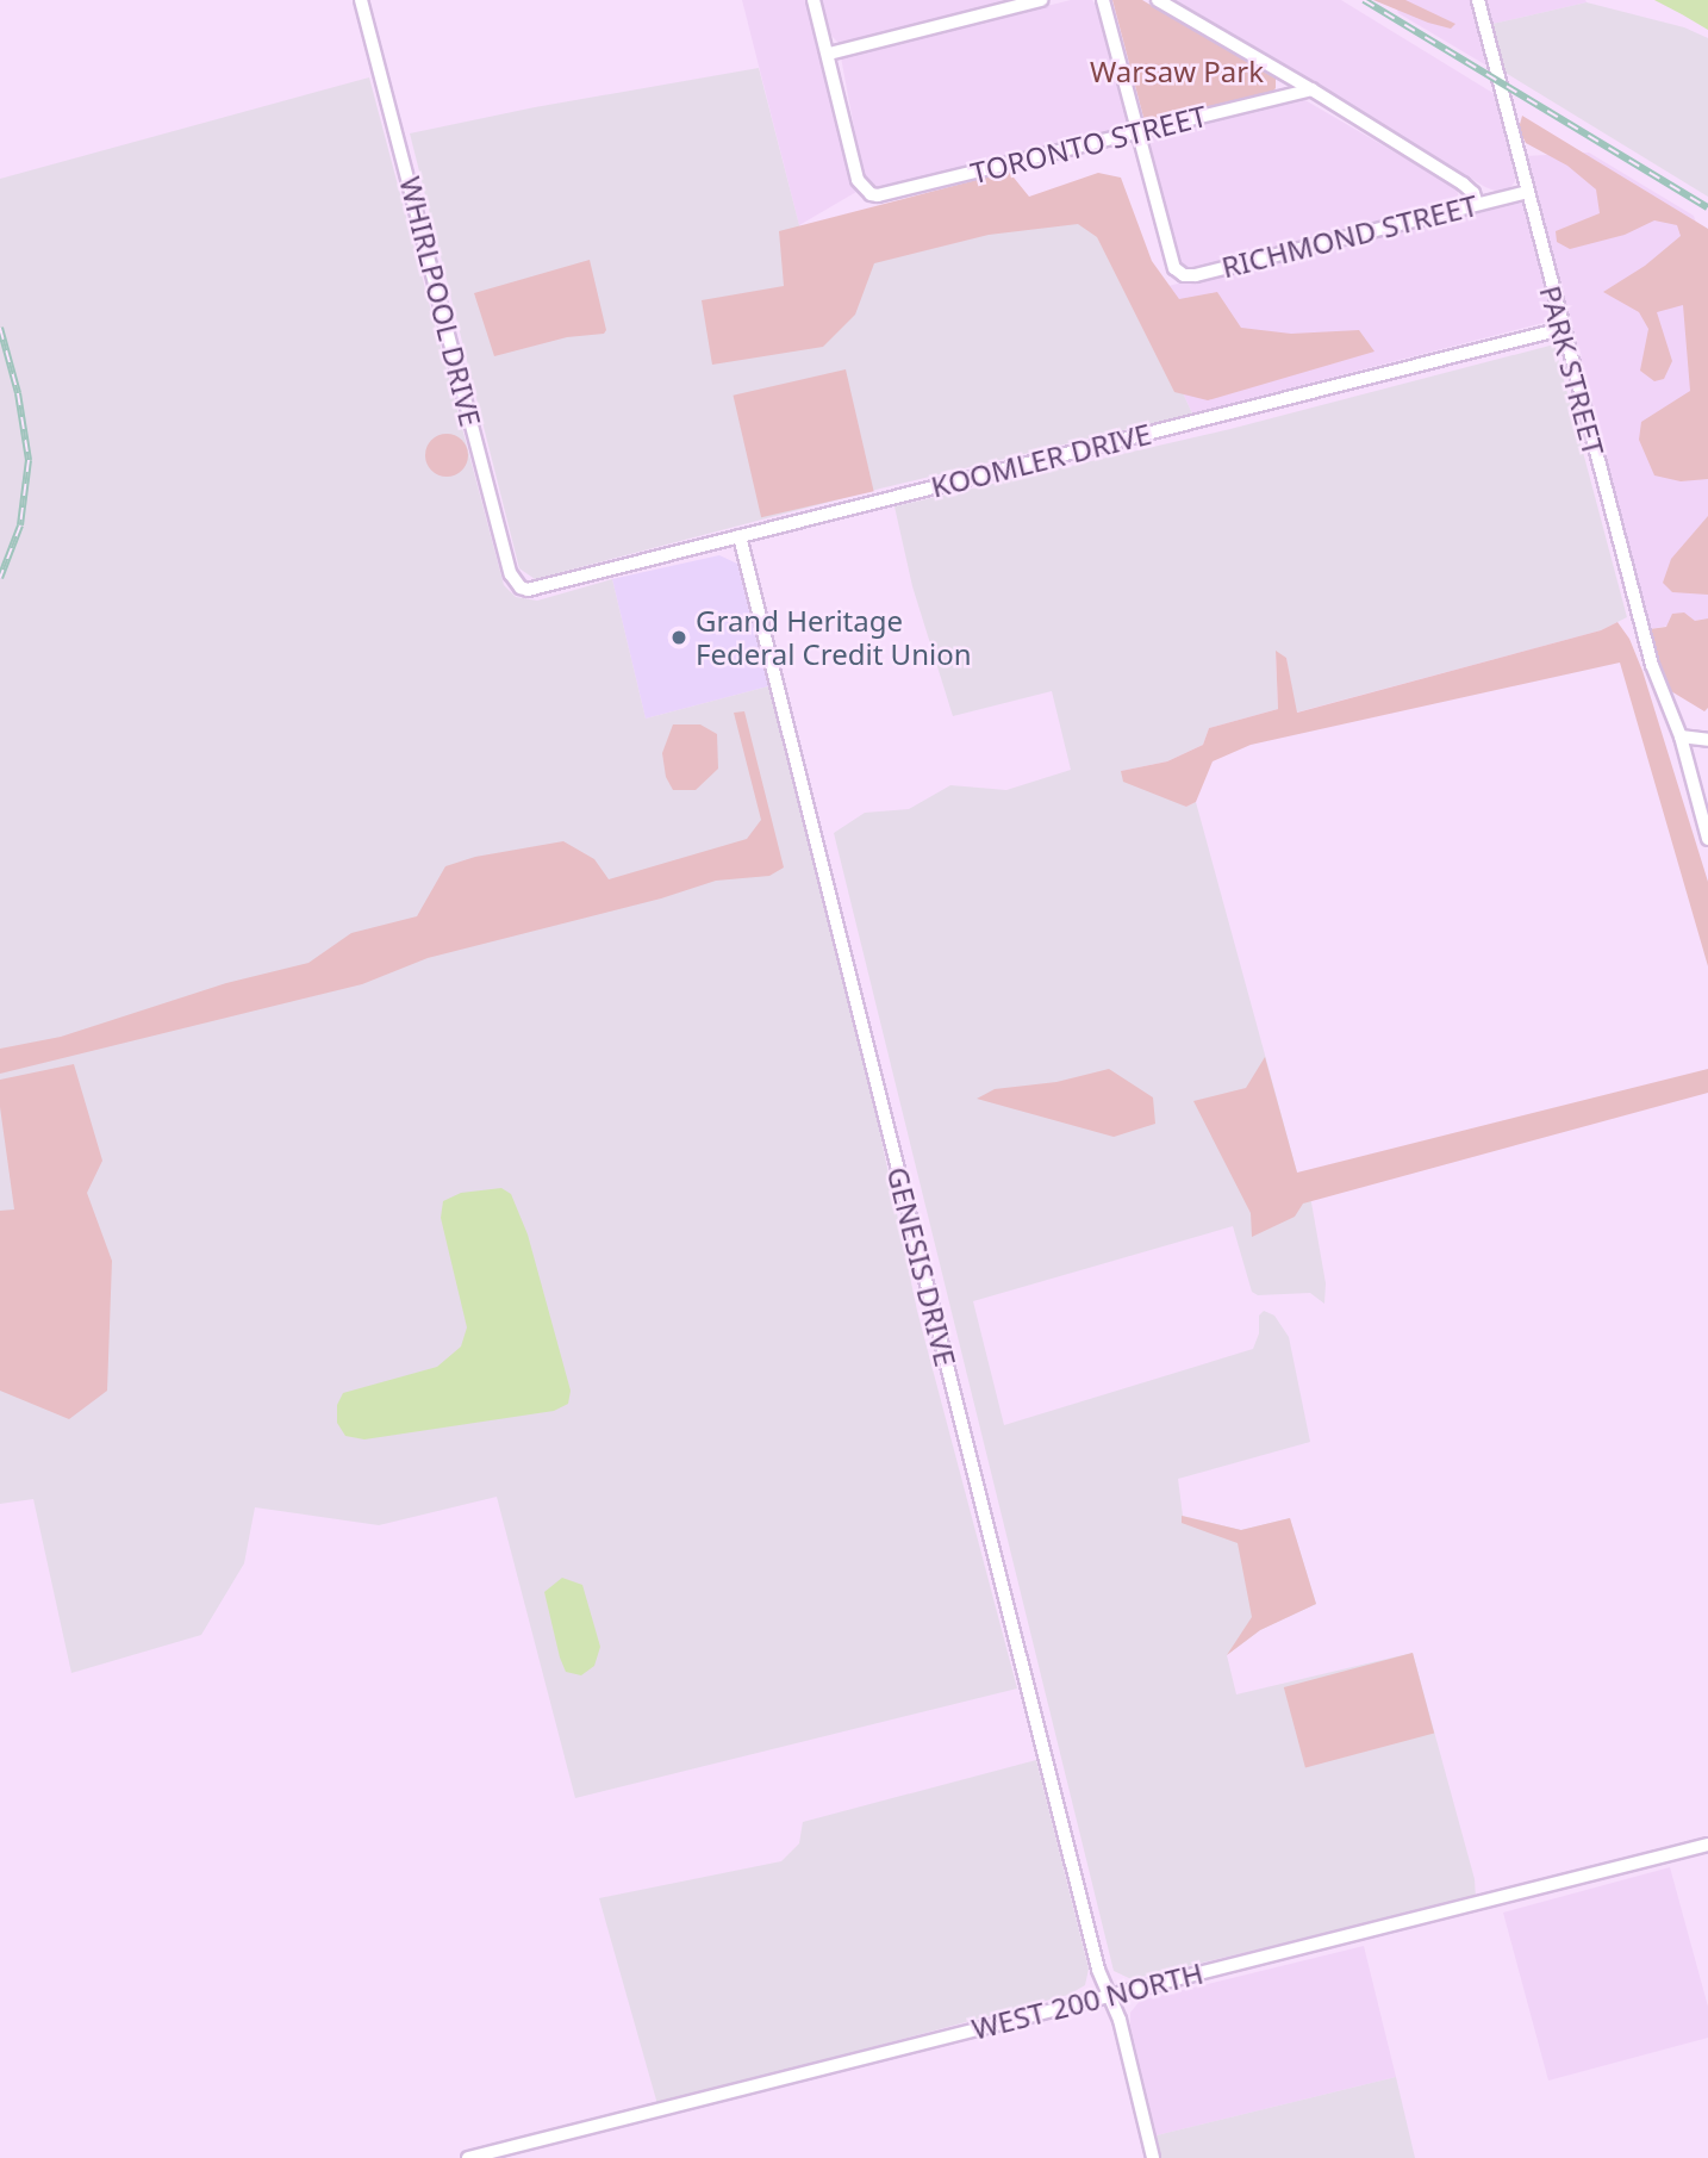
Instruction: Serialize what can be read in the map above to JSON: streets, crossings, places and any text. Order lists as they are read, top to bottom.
{
  "streets": {
    "street": [
      "TORONTO STREET",
      "RICHMOND STREET",
      "WHIRLPOOL DRIVE",
      "PARK STREET",
      "KOOMLER DRIVE",
      "GENESIS DRIVE",
      "WEST 200 NORTH"
    ]
  },
  "crossings": [
    ["TORONTO STREET", "RICHMOND STREET"],
    ["RICHMOND STREET", "PARK STREET"],
    ["WHIRLPOOL DRIVE", "KOOMLER DRIVE"],
    ["PARK STREET", "KOOMLER DRIVE"],
    ["KOOMLER DRIVE", "GENESIS DRIVE"],
    ["GENESIS DRIVE", "WEST 200 NORTH"]
  ],
  "parks": ["Warsaw Park"],
  "places": ["Grand Heritage Federal Credit Union"]
}
